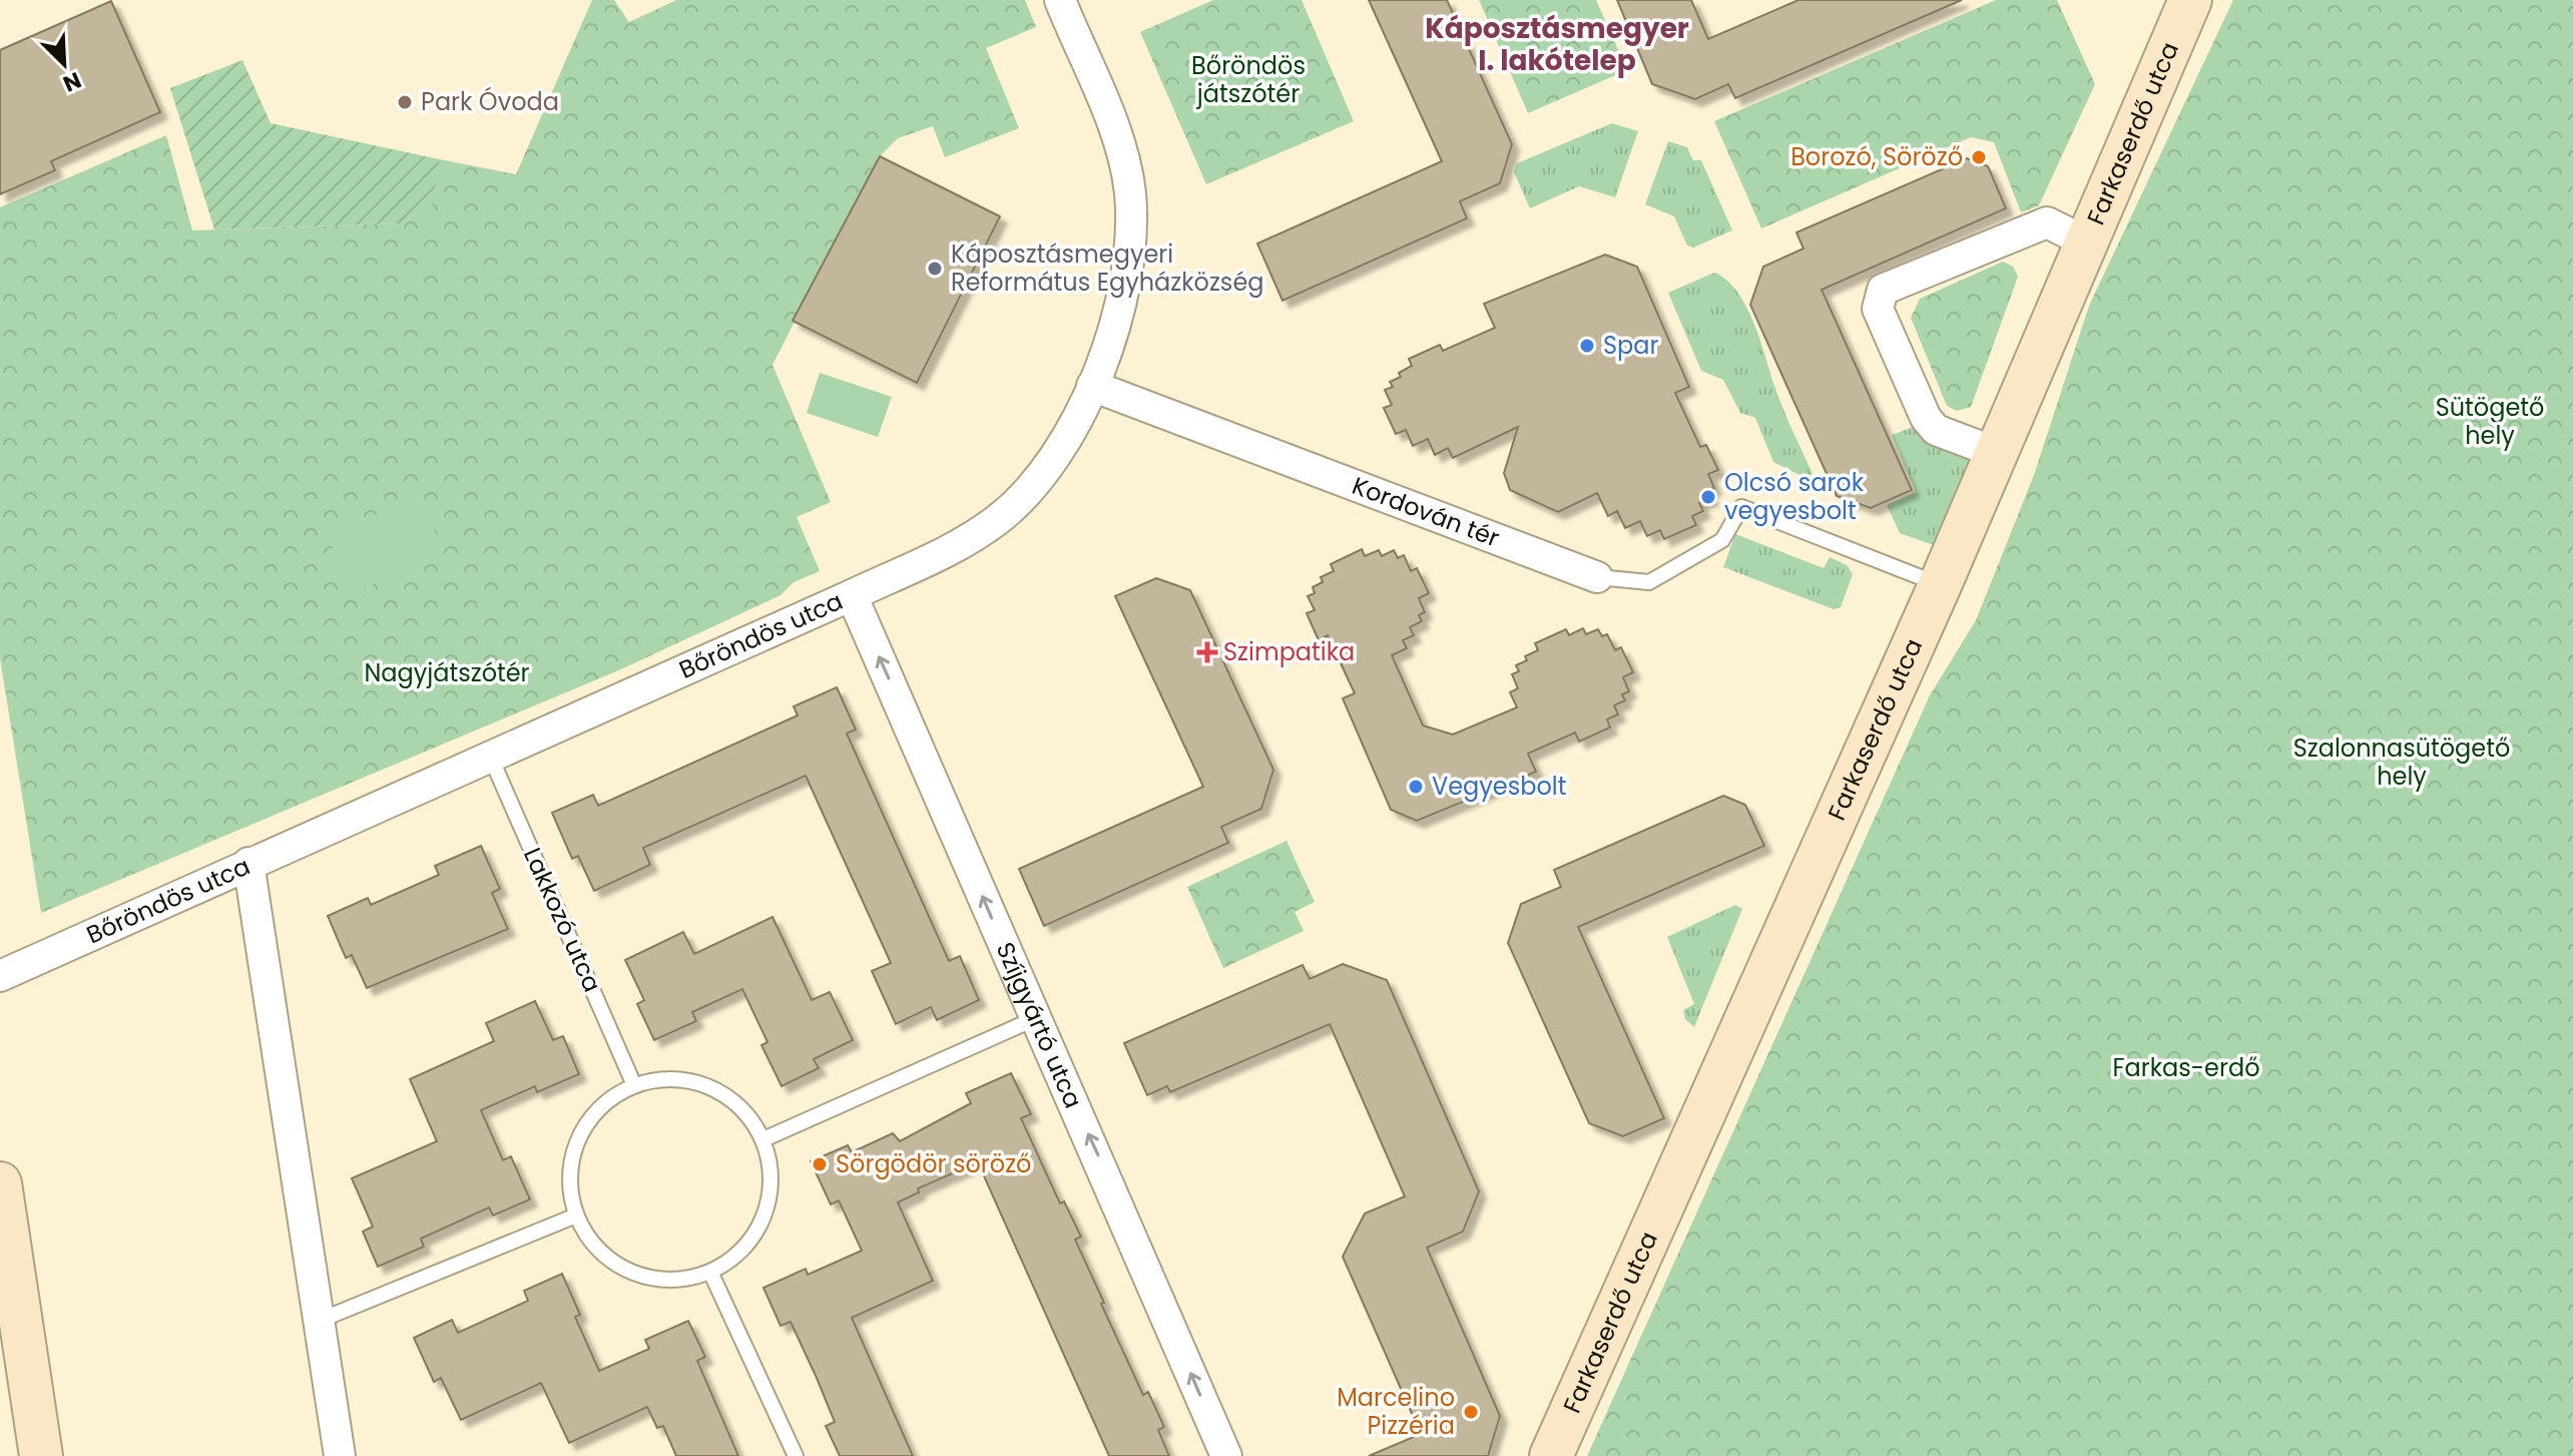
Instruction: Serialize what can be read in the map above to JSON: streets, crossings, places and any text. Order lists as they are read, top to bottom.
{
  "streets": {
    "street": [
      "Farkaserdő utca",
      "Kordován tér",
      "Bőröndös utca",
      "Szíjgyártó utca"
    ],
    "lane": ["Lakkozó utca"]
  },
  "crossings": [
    ["Farkaserdő utca", "Kordován tér"],
    ["Kordován tér", "Bőröndös utca"],
    ["Bőröndös utca", "Lakkozó utca"],
    ["Bőröndös utca", "Szíjgyártó utca"]
  ],
  "one_way": ["Szíjgyártó utca"],
  "districts": ["Káposztásmegyer I. lakótelep"],
  "parks": [
    "Bőröndös játszótér",
    "Sütögető hely",
    "Nagyjátszótér",
    "Szalonnasütögető hely",
    "Farkas-erdő"
  ],
  "places": {
    "other": [
      "Park Óvoda",
      "Borozó, Söröző",
      "Káposztásmegyeri Református Egyházközség",
      "Spar",
      "Olcsó sarok vegyesbolt",
      "Vegyesbolt",
      "Sörgödör söröző",
      "Marcelino Pizzéria"
    ],
    "health": ["Szimpatika"]
  },
  "north": "bottom right"
}
